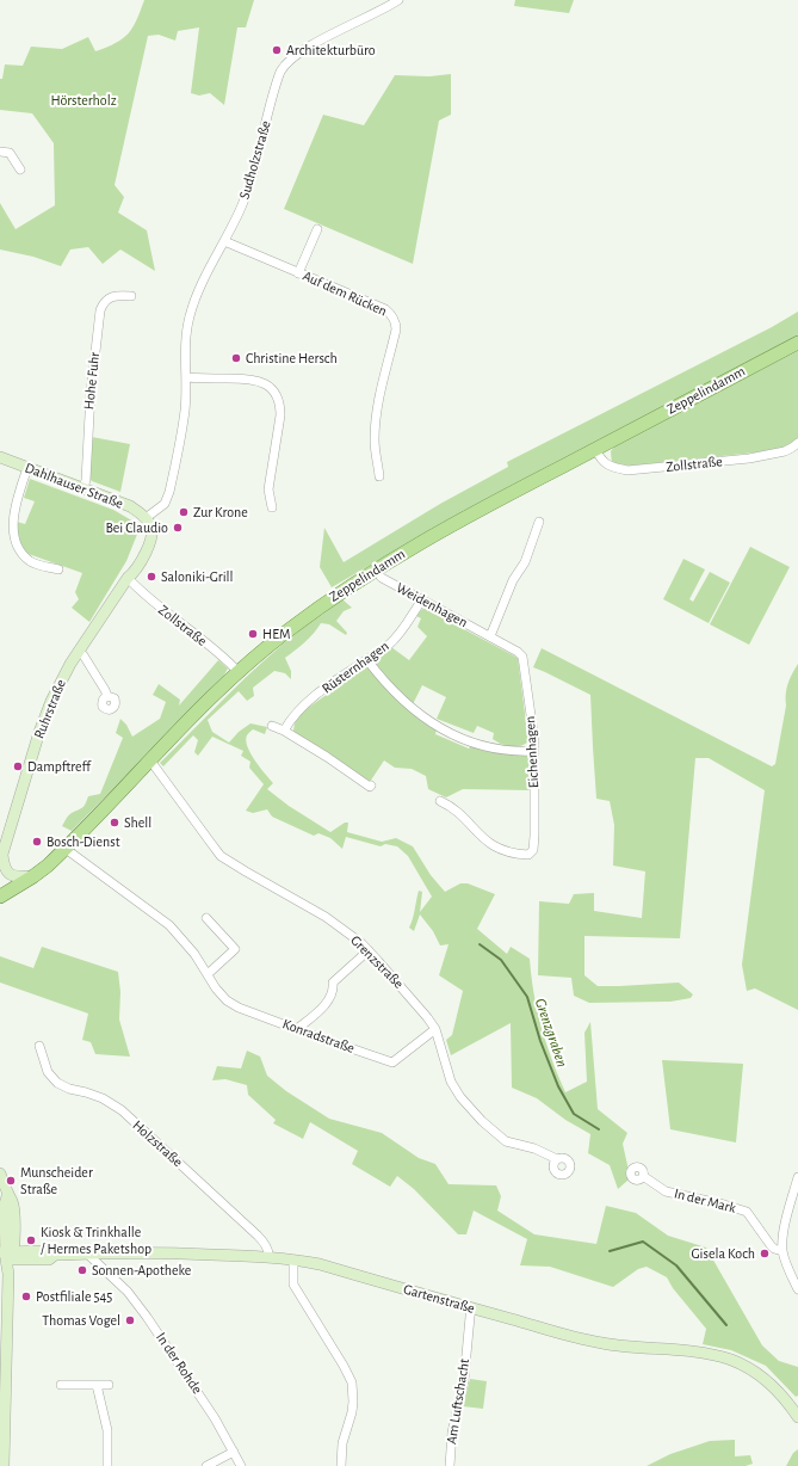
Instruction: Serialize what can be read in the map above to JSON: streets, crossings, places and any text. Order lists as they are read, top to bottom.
{
  "streets": {
    "main road": ["Zeppelindamm"],
    "street": [
      "Sudholzstraße",
      "Auf dem Rücken",
      "Hohe Fuhr",
      "Zollstraße",
      "Dahlhauser Straße",
      "Weidenhagen",
      "Rüsternhagen",
      "Ruhrstraße",
      "Eichenhagen",
      "Grenzstraße",
      "Konradstraße",
      "Holzstraße",
      "In der Mark",
      "Gartenstraße",
      "In der Rohde",
      "Am Luftschacht"
    ]
  },
  "crossings": [
    ["Sudholzstraße", "Auf dem Rücken"],
    ["Sudholzstraße", "Dahlhauser Straße"],
    ["Sudholzstraße", "Ruhrstraße"],
    ["Hohe Fuhr", "Dahlhauser Straße"],
    ["Zeppelindamm", "Zollstraße"],
    ["Zeppelindamm", "Weidenhagen"],
    ["Zeppelindamm", "Ruhrstraße"],
    ["Zeppelindamm", "Grenzstraße"],
    ["Zeppelindamm", "Konradstraße"],
    ["Zollstraße", "Ruhrstraße"],
    ["Dahlhauser Straße", "Ruhrstraße"],
    ["Weidenhagen", "Rüsternhagen"],
    ["Weidenhagen", "Eichenhagen"],
    ["Grenzstraße", "Konradstraße"],
    ["Holzstraße", "Gartenstraße"],
    ["Gartenstraße", "In der Rohde"],
    ["Gartenstraße", "Am Luftschacht"]
  ],
  "water": ["Grenzgraben"],
  "parks": ["Hörsterholz"],
  "places": [
    "Architekturbüro",
    "Christine Hersch",
    "Zur Krone",
    "Bei Claudio",
    "Saloniki-Grill",
    "HEM",
    "Dampftreff",
    "Shell",
    "Bosch-Dienst",
    "Munscheider Straße",
    "Kiosk & Trinkhalle / Hermes Paketshop",
    "Gisela Koch",
    "Sonnen-Apotheke",
    "Postfiliale 545",
    "Thomas Vogel"
  ]
}
